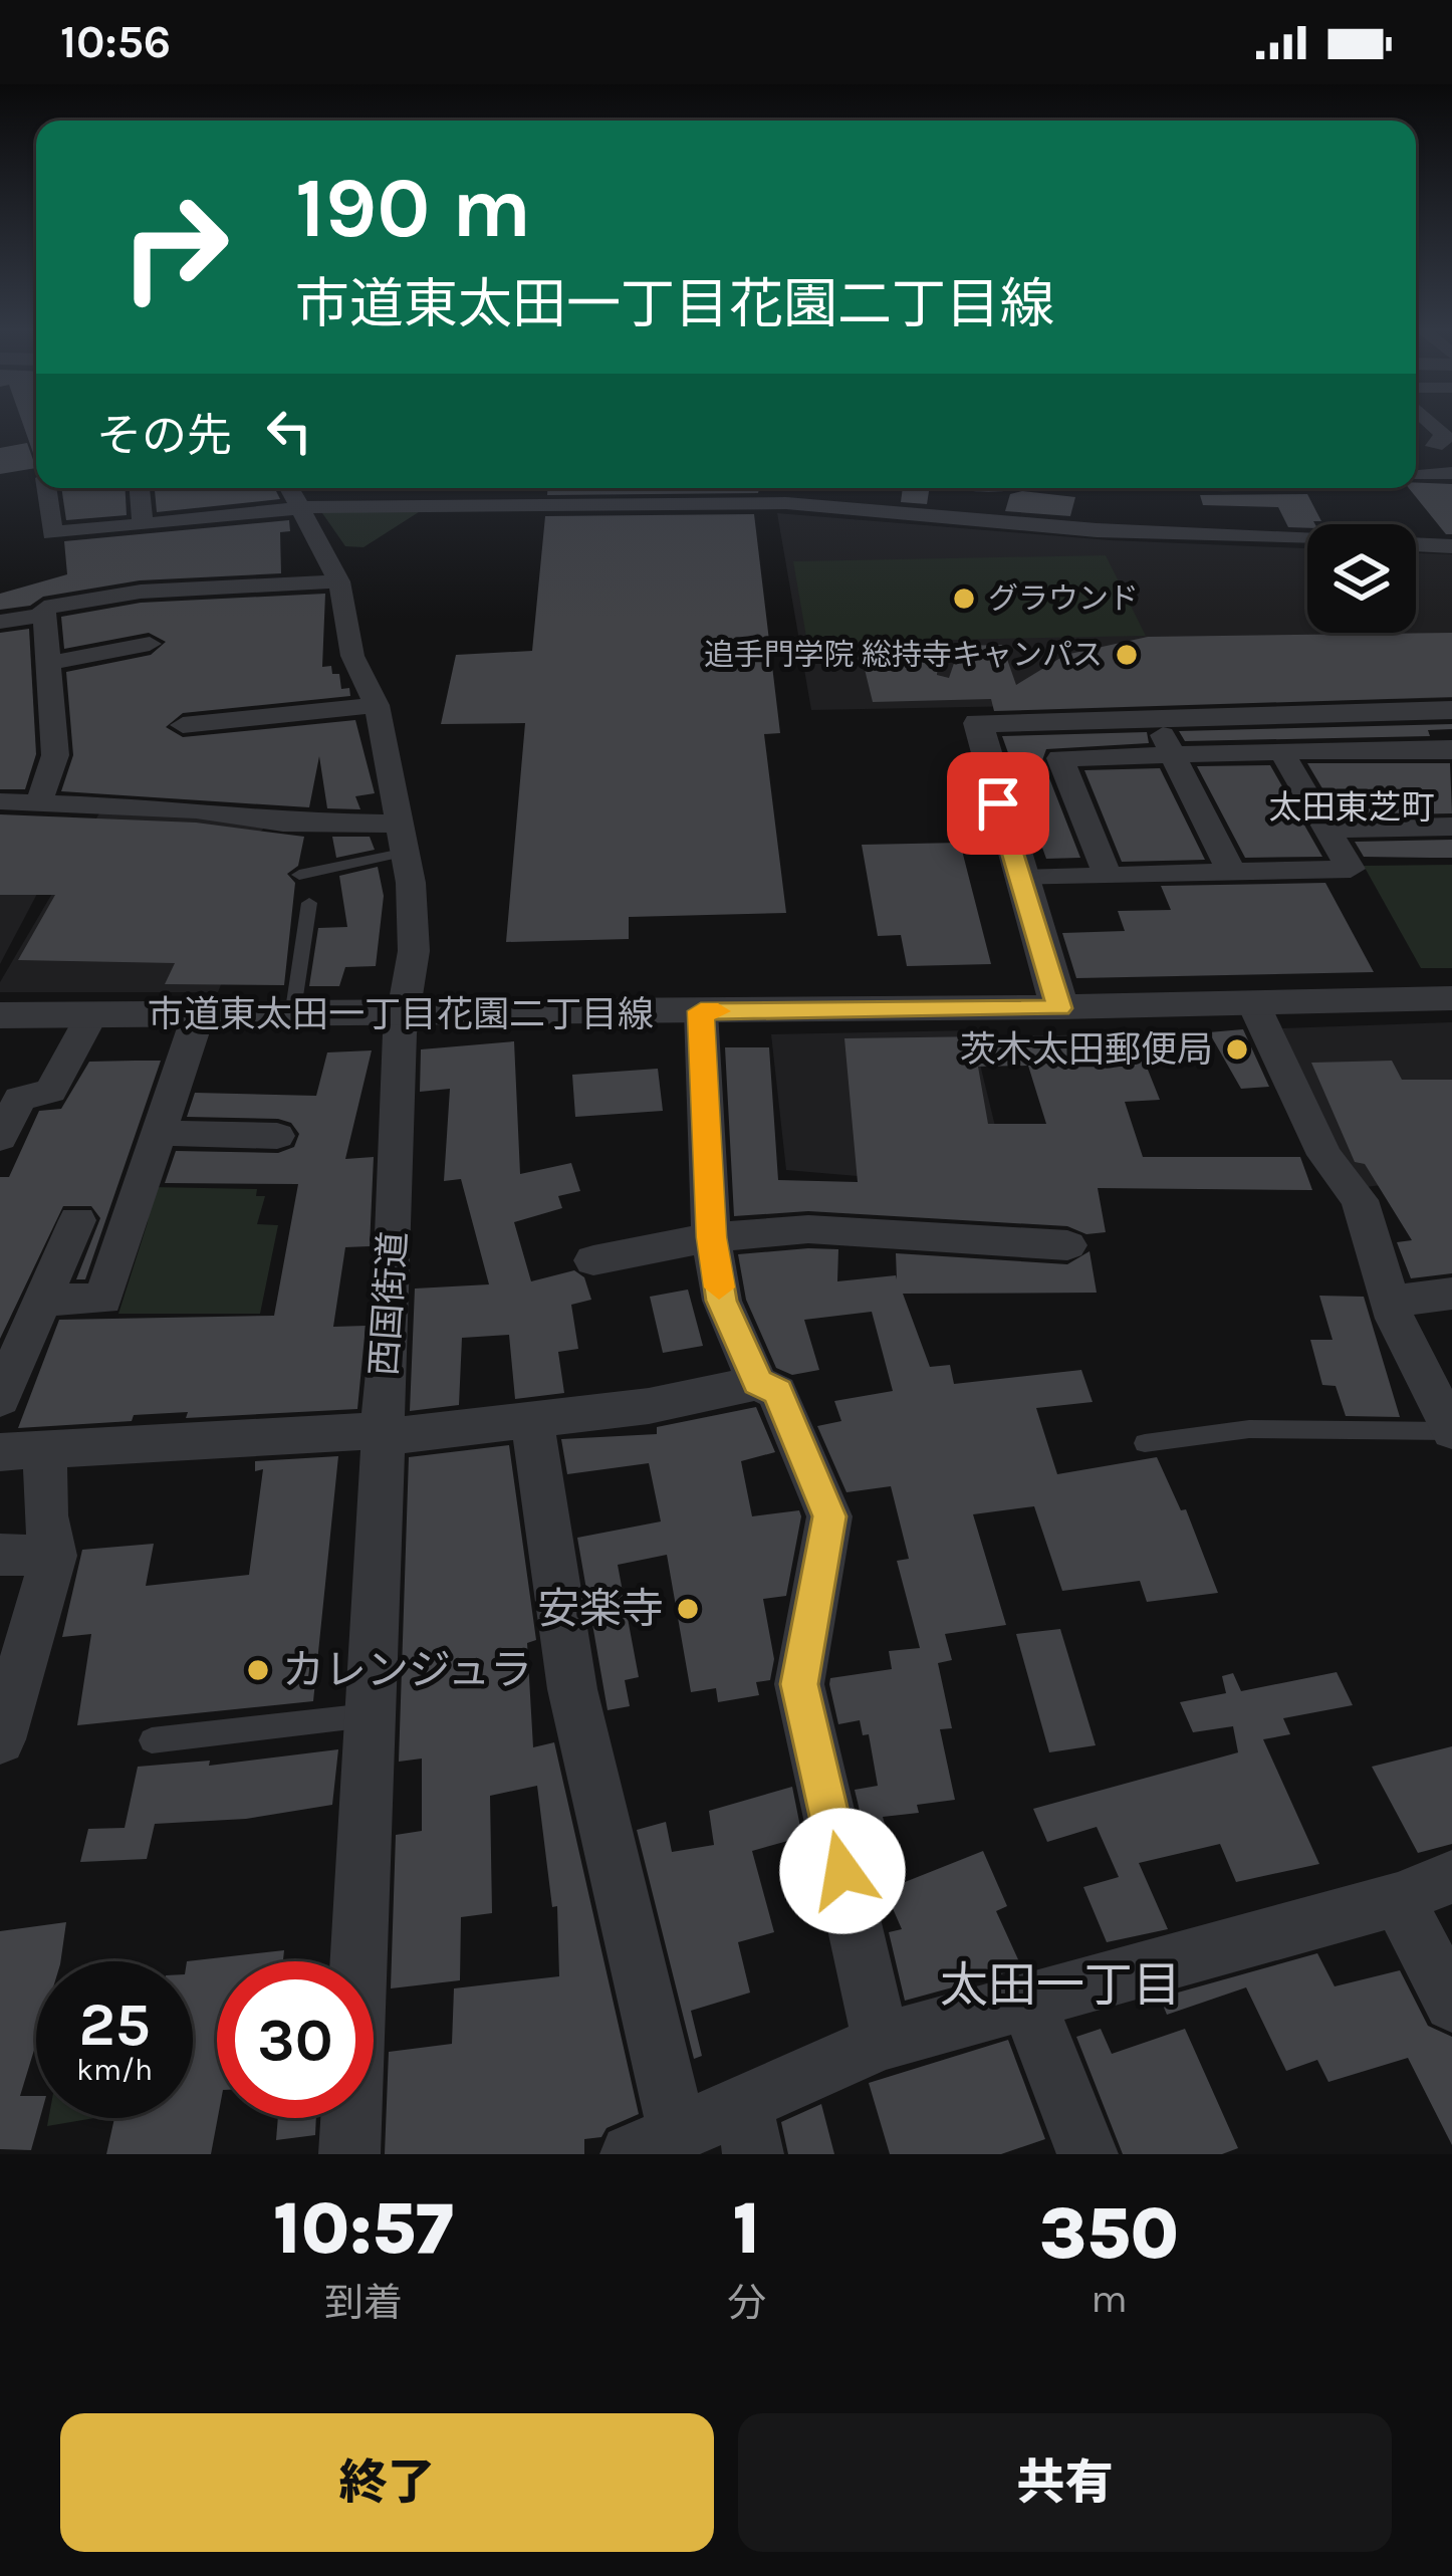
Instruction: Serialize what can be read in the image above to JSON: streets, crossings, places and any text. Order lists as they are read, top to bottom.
{
  "streets": {
    "street": ["市道東太田一丁目花園二丁目線", "西国街道"]
  },
  "crossings": [
    ["市道東太田一丁目花園二丁目線", "西国街道"]
  ],
  "districts": ["太田東芝町", "太田一丁目"],
  "places": [
    "グラウンド",
    "追手門学院 総持寺キャンパス",
    "茨木太田郵便局",
    "安楽寺",
    "カレンジュラ"
  ],
  "page": {
    "status": "10:56",
    "turn": ["190 m", "市道東太田一丁目花園二丁目線"],
    "then": "その先",
    "speed": "25 km/h",
    "limit": "30",
    "eta": [
      "10:57",
      "到着",
      "1",
      "分",
      "350",
      "m"
    ],
    "buttons": ["終了", "共有"]
  }
}
